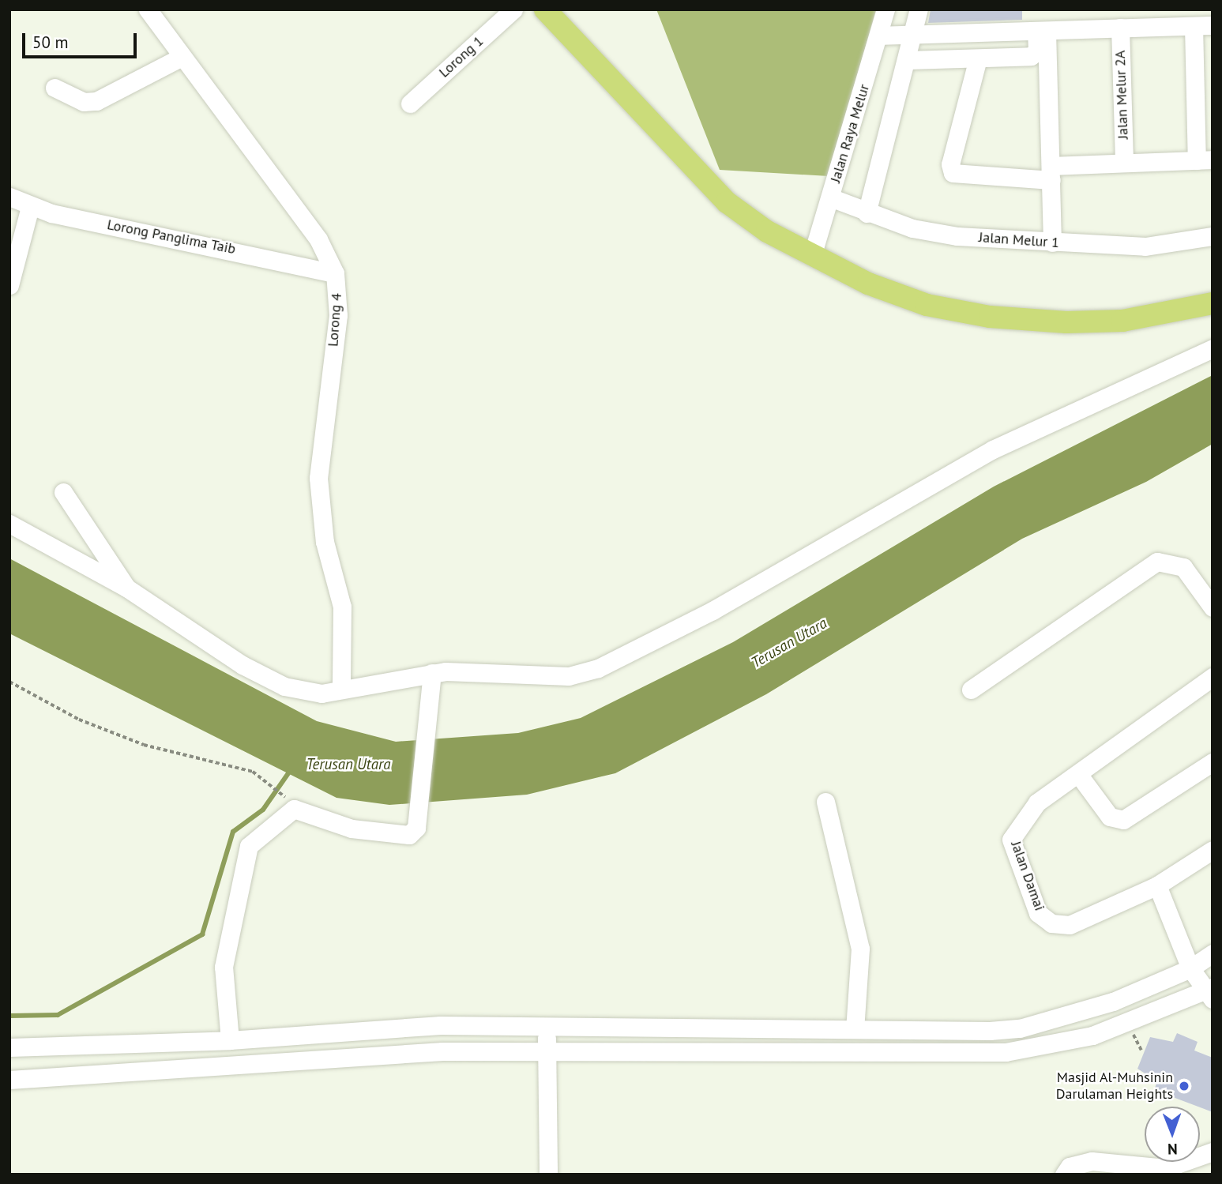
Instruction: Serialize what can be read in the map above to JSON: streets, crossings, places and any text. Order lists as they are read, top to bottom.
{
  "streets": {
    "street": [
      "Lorong 1",
      "Jalan Melur 2A",
      "Jalan Raya Melur",
      "Lorong Panglima Taib",
      "Jalan Melur 1",
      "Lorong 4",
      "Jalan Damai"
    ]
  },
  "crossings": [
    ["Jalan Raya Melur", "Jalan Melur 1"],
    ["Lorong Panglima Taib", "Lorong 4"]
  ],
  "water": ["Terusan Utara"],
  "places": ["Masjid Al-Muhsinin Darulaman Heights"],
  "scale_bar": "50 m",
  "north": "bottom"
}
